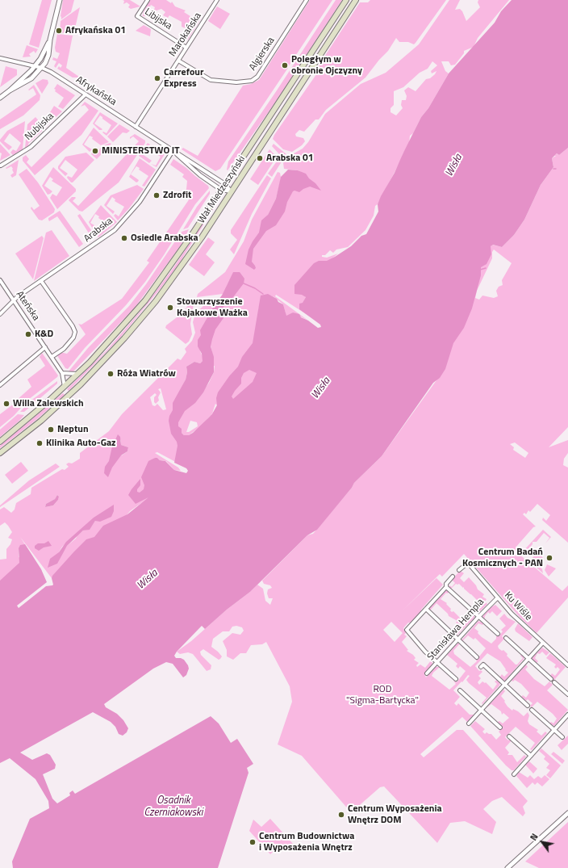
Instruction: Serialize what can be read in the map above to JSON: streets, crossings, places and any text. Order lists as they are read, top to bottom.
{
  "streets": {
    "main road": ["Wał Miedzeszyński"],
    "street": [
      "Libijska",
      "Marokańska",
      "Algierska",
      "Afrykańska",
      "Nubijska",
      "Arabska",
      "Ateńska",
      "Ku Wiśle",
      "Stanisława Hempla"
    ]
  },
  "crossings": [
    ["Libijska", "Marokańska"],
    ["Marokańska", "Algierska"],
    ["Marokańska", "Afrykańska"],
    ["Afrykańska", "Nubijska"],
    ["Afrykańska", "Wał Miedzeszyński"],
    ["Afrykańska", "Arabska"],
    ["Wał Miedzeszyński", "Ateńska"],
    ["Arabska", "Ateńska"],
    ["Ku Wiśle", "Stanisława Hempla"]
  ],
  "water": ["Wisła", "Osadnik Czerniakowski"],
  "parks": ["ROD \"Sigma-Bartycka\""],
  "places": [
    "Afrykańska 01",
    "Poległym w obronie Ojczyzny",
    "Carrefour Express",
    "MINISTERSTWO IT",
    "Arabska 01",
    "Zdrofit",
    "Osiedle Arabska",
    "Stowarzyszenie Kajakowe Ważka",
    "K&D",
    "Róża Wiatrów",
    "Willa Zalewskich",
    "Neptun",
    "Klinika Auto-Gaz",
    "Centrum Badań Kosmicznych - PAN",
    "Centrum Wyposażenia Wnętrz DOM",
    "Centrum Budownictwa i Wyposażenia Wnętrz"
  ],
  "north": "top left"
}
